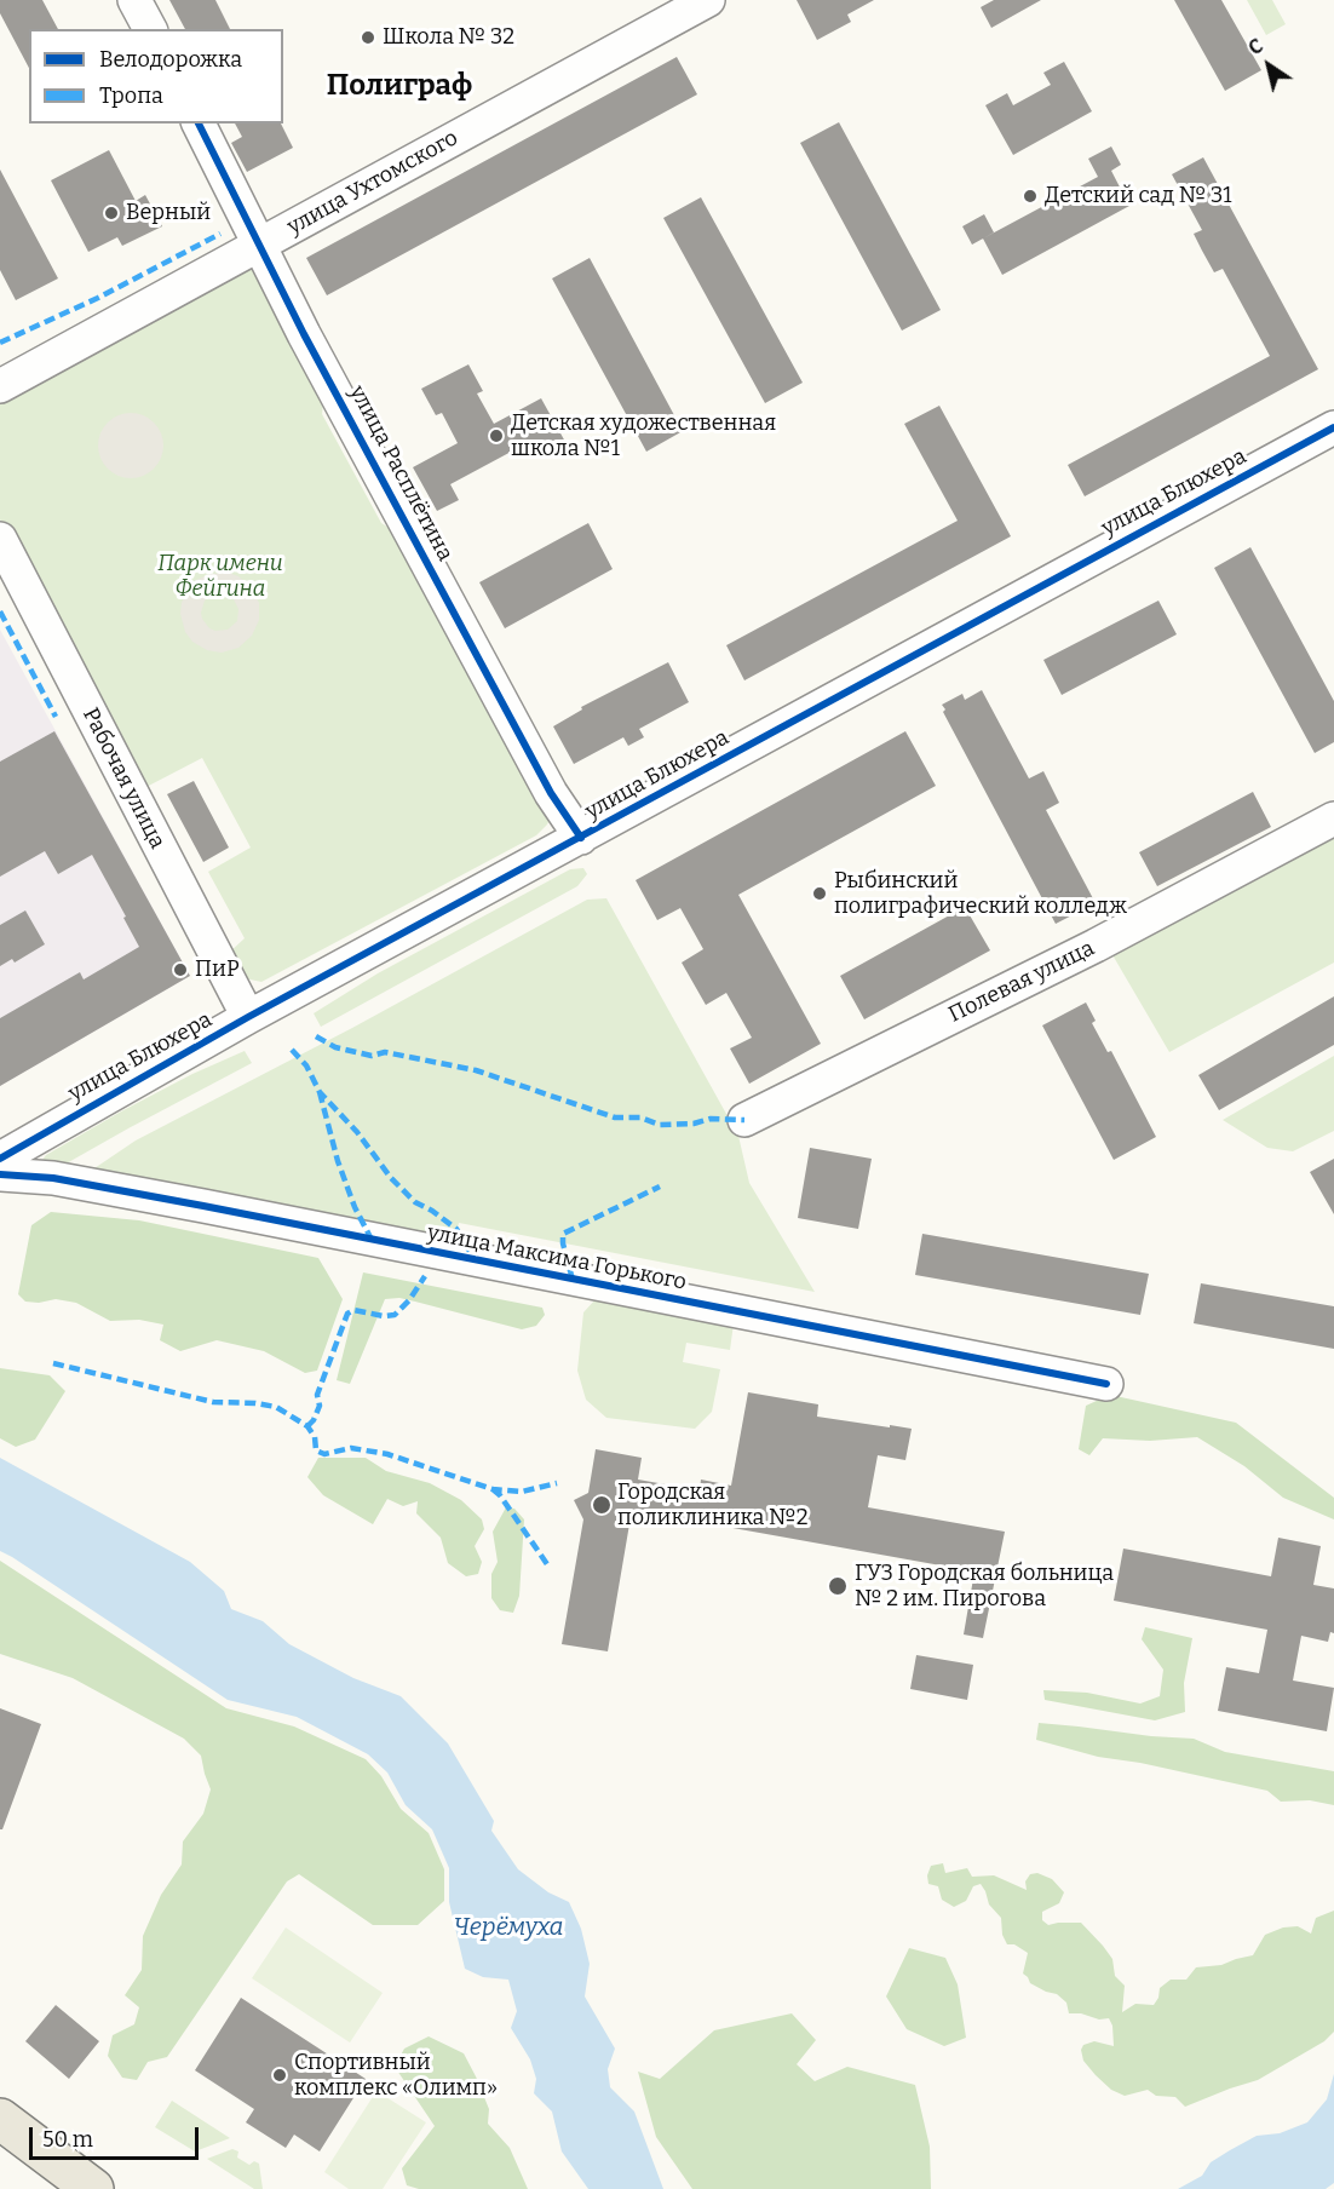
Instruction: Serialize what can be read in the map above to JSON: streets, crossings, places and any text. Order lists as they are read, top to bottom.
{
  "streets": {
    "street": [
      "улица Ухтомского",
      "улица Расплётина",
      "улица Блюхера",
      "Рабочая улица",
      "Полевая улица",
      "улица Максима Горького"
    ]
  },
  "crossings": [
    ["улица Ухтомского", "улица Расплётина"],
    ["улица Расплётина", "улица Блюхера"],
    ["улица Блюхера", "Рабочая улица"]
  ],
  "districts": ["Полиграф"],
  "water": ["Черёмуха"],
  "parks": ["Парк имени Фейгина"],
  "places": [
    "Школа № 32",
    "Детский сад № 31",
    "Верный",
    "Детская художественная школа №1",
    "Рыбинский полиграфический колледж",
    "ПиР",
    "Городская поликлиника №2",
    "ГУЗ Городская больница № 2 им. Пирогова",
    "Спортивный комплекс «Олимп»"
  ],
  "legend": ["Велодорожка", "Тропа"],
  "scale_bar": "50 m",
  "north": "top left"
}
